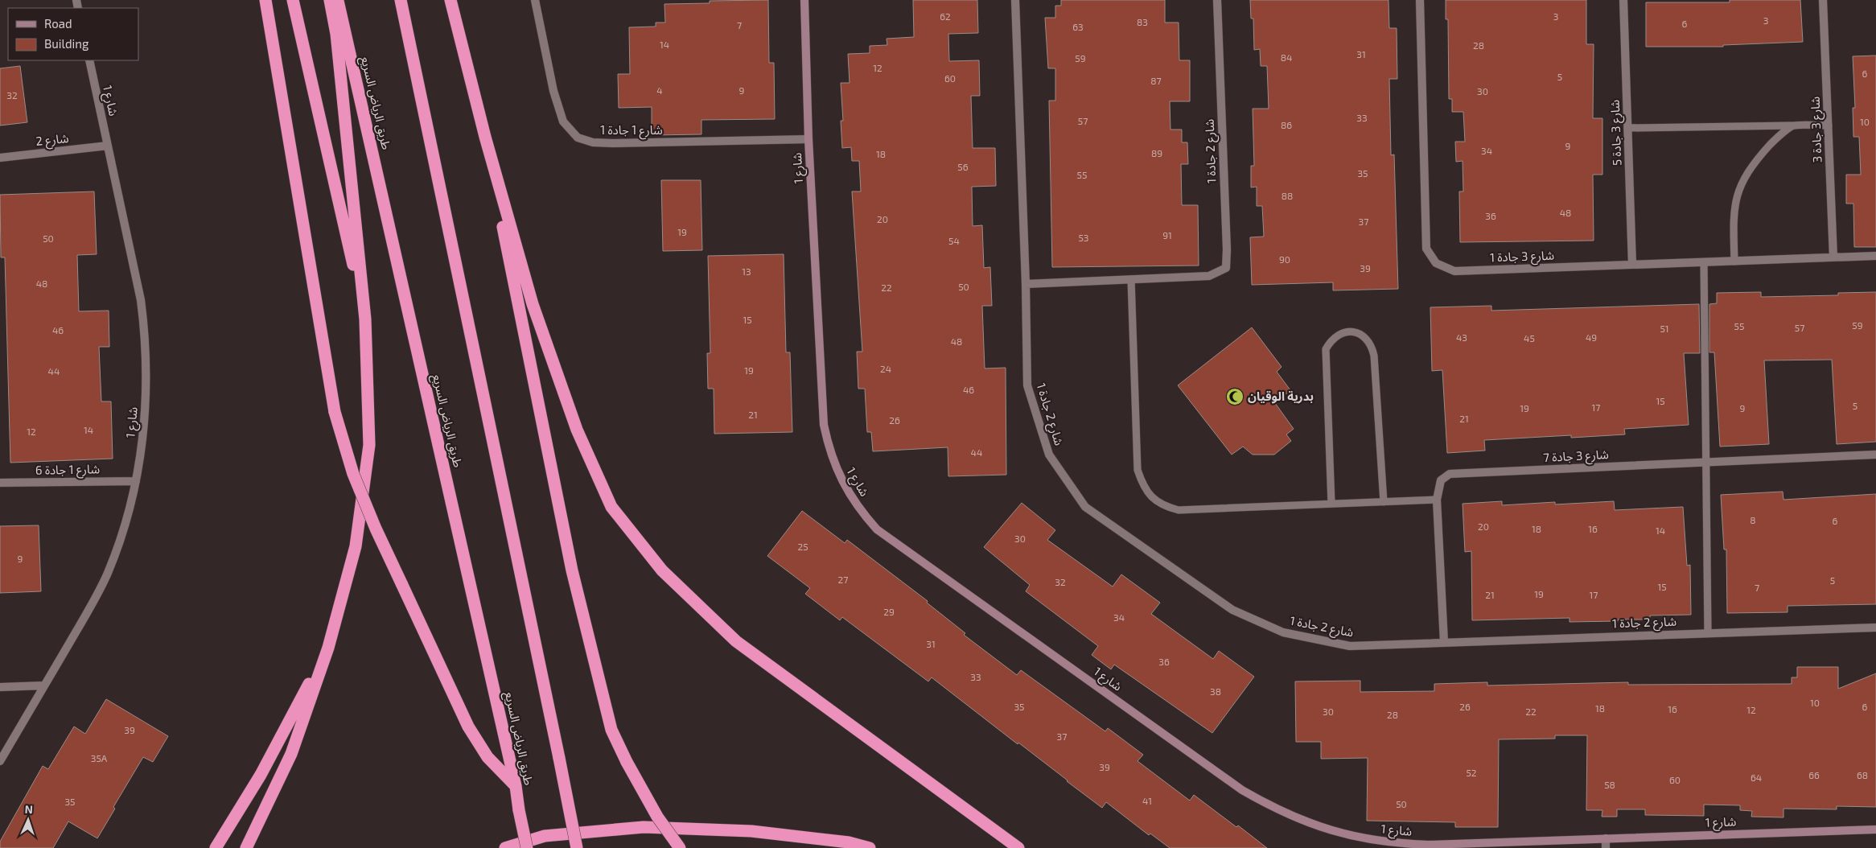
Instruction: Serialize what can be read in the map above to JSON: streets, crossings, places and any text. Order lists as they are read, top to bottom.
{
  "streets": {
    "highway": ["طريق الرياض السريع"],
    "street": [
      "شارع 1",
      "شارع 3 جادة 3",
      "شارع 1 جادة 1",
      "شارع 3 جادة 5",
      "شارع 2",
      "شارع 2 جادة 1",
      "شارع 3 جادة 1",
      "شارع 3 جادة 7",
      "شارع 1 جادة 6"
    ]
  },
  "crossings": [
    ["شارع 1", "شارع 1 جادة 1"],
    ["شارع 1", "شارع 2"],
    ["شارع 1", "شارع 1 جادة 6"],
    ["شارع 3 جادة 3", "شارع 3 جادة 1"],
    ["شارع 3 جادة 5", "شارع 3 جادة 1"],
    ["شارع 2 جادة 1", "شارع 3 جادة 7"]
  ],
  "places": {
    "mosque": ["بدرية الوقيان"]
  },
  "house_numbers": [
    "62",
    "3",
    "3",
    "83",
    "6",
    "7",
    "63",
    "14",
    "28",
    "31",
    "84",
    "59",
    "12",
    "6",
    "5",
    "60",
    "87",
    "4",
    "9",
    "30",
    "32",
    "33",
    "57",
    "10",
    "86",
    "9",
    "34",
    "89",
    "18",
    "56",
    "35",
    "55",
    "88",
    "48",
    "36",
    "20",
    "37",
    "19",
    "91",
    "53",
    "50",
    "54",
    "90",
    "39",
    "13",
    "48",
    "50",
    "22",
    "15",
    "59",
    "55",
    "57",
    "51",
    "46",
    "43",
    "49",
    "45",
    "48",
    "24",
    "19",
    "44",
    "46",
    "15",
    "5",
    "17",
    "19",
    "9",
    "21",
    "21",
    "26",
    "14",
    "12",
    "44",
    "8",
    "6",
    "20",
    "18",
    "16",
    "14",
    "30",
    "25",
    "9",
    "27",
    "5",
    "32",
    "15",
    "7",
    "19",
    "21",
    "17",
    "29",
    "34",
    "31",
    "36",
    "33",
    "38",
    "10",
    "35",
    "26",
    "6",
    "18",
    "16",
    "12",
    "30",
    "22",
    "28",
    "39",
    "37",
    "35A",
    "39",
    "52",
    "66",
    "68",
    "64",
    "60",
    "58",
    "41",
    "35",
    "50"
  ],
  "legend": ["Road", "Building"],
  "north": "top"
}
